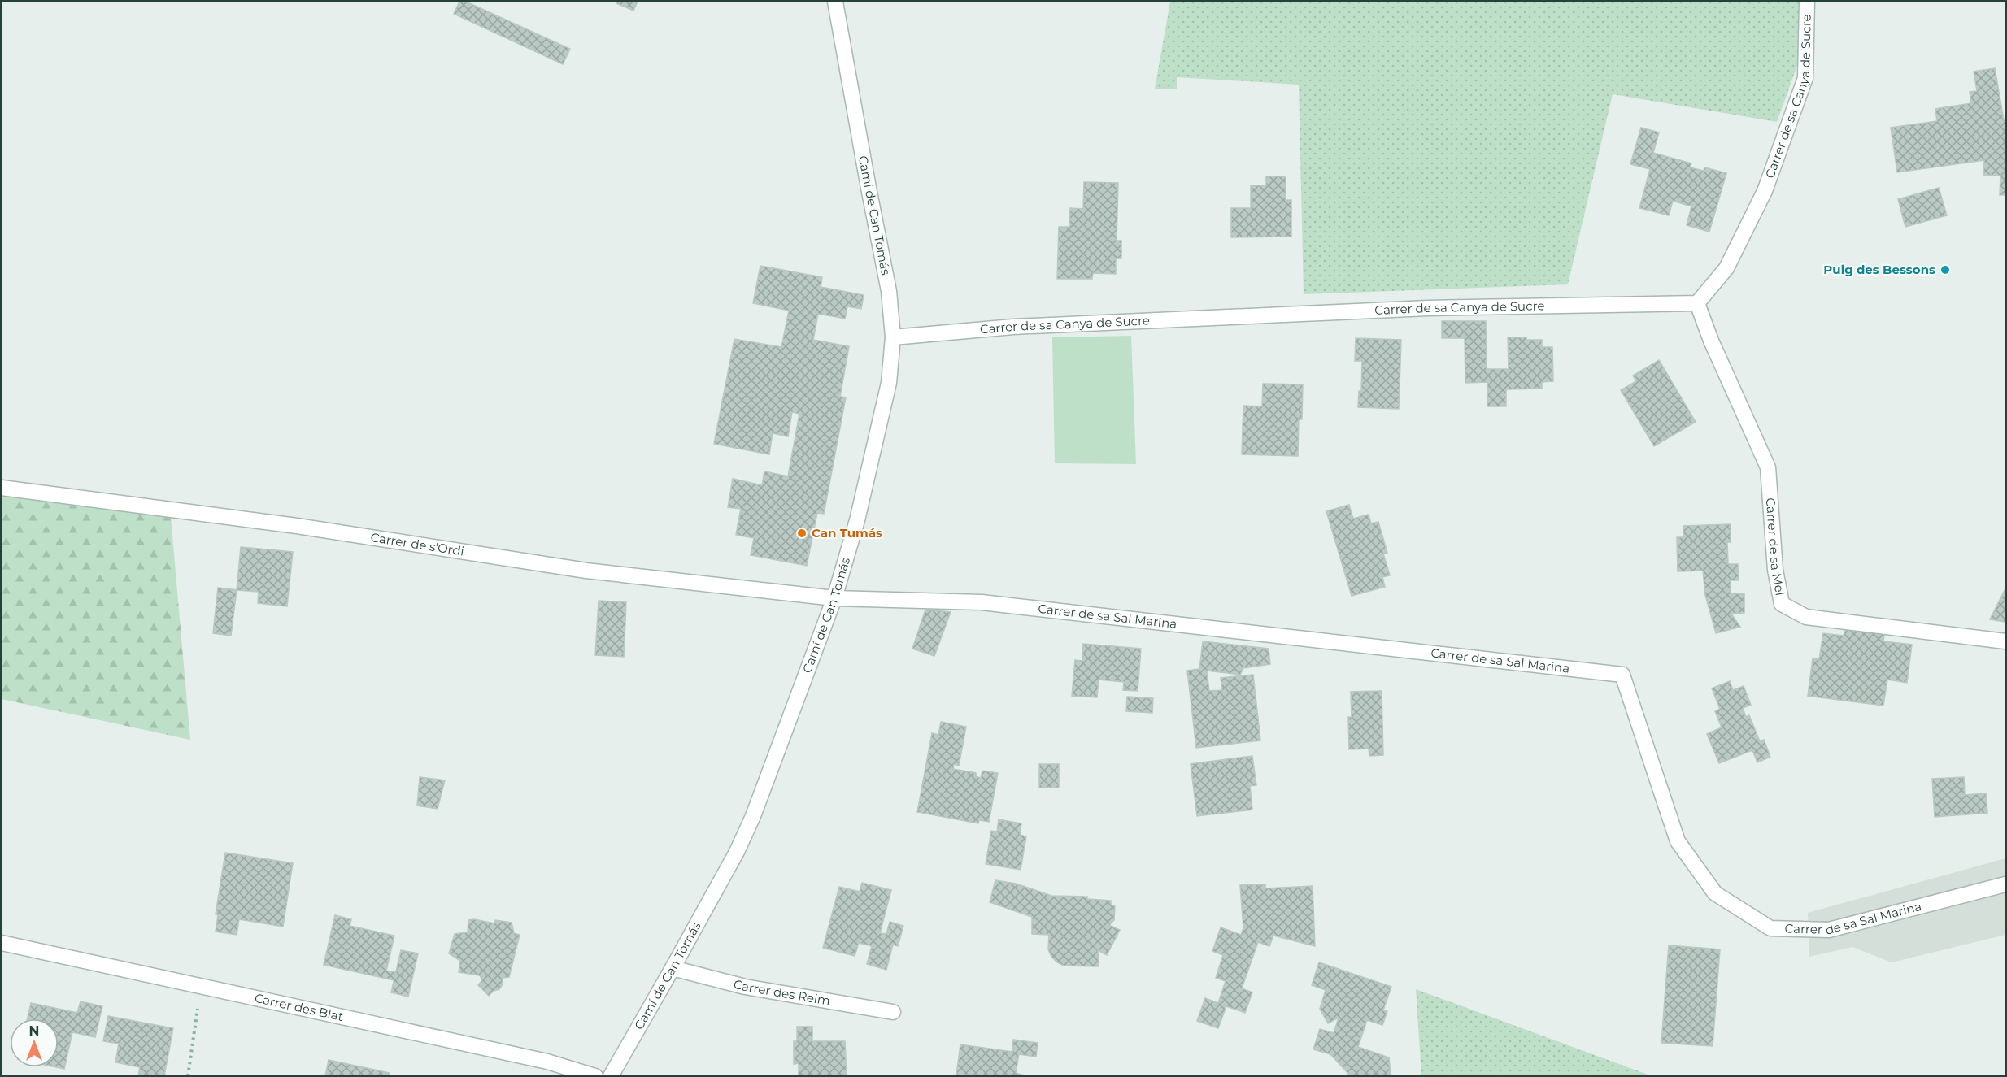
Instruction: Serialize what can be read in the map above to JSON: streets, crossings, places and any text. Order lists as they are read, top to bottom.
{
  "streets": {
    "street": [
      "Carrer de sa Canya de Sucre",
      "Camí de Can Tomás",
      "Carrer de s'Ordi",
      "Carrer de sa Mel",
      "Carrer de sa Sal Marina",
      "Carrer des Reim",
      "Carrer des Blat"
    ]
  },
  "crossings": [
    ["Carrer de sa Canya de Sucre", "Camí de Can Tomás"],
    ["Carrer de sa Canya de Sucre", "Carrer de sa Mel"],
    ["Camí de Can Tomás", "Carrer de s'Ordi"],
    ["Camí de Can Tomás", "Carrer de sa Sal Marina"],
    ["Camí de Can Tomás", "Carrer des Reim"],
    ["Carrer de s'Ordi", "Carrer de sa Sal Marina"]
  ],
  "places": ["Puig des Bessons", "Can Tumás"],
  "north": "top"
}
